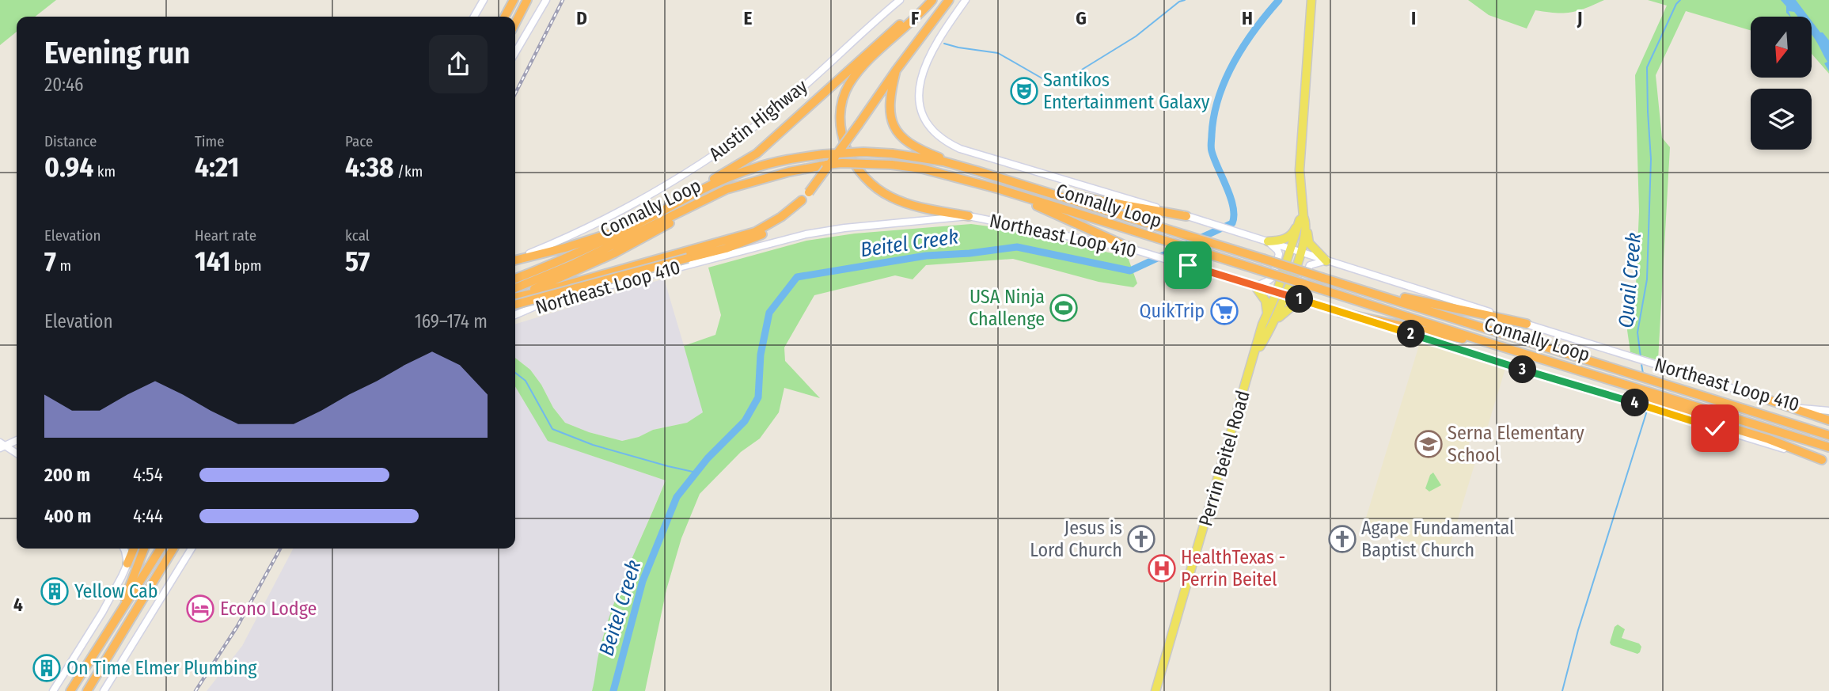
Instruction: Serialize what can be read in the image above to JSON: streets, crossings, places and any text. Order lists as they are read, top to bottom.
{
  "streets": {
    "highway": ["Connally Loop"],
    "main road": ["Austin Highway", "Northeast Loop 410", "Perrin Beitel Road"]
  },
  "crossings": [
    ["Northeast Loop 410", "Perrin Beitel Road"]
  ],
  "water": ["Beitel Creek", "Quail Creek"],
  "places": {
    "theatre": ["Santikos Entertainment Galaxy"],
    "sports": ["USA Ninja Challenge"],
    "supermarket": ["QuikTrip"],
    "school or university": ["Serna Elementary School"],
    "church": ["Jesus is Lord Church", "Agape Fundamental Baptist Church"],
    "hospital": ["HealthTexas - Perrin Beitel"],
    "building": ["Yellow Cab", "On Time Elmer Plumbing"],
    "hotel": ["Econo Lodge"]
  },
  "north": "bottom",
  "page": {
    "heading": ["Evening run", "20:46"],
    "stats": [
      ["Distance", "0.94 km"],
      ["Time", "4:21"],
      ["Pace", "4:38 /km"],
      ["Elevation", "7 m"],
      ["Heart rate", "141 bpm"],
      ["kcal", "57"]
    ],
    "pins": [
      "1",
      "2",
      "3",
      "4"
    ],
    "chart": ["Elevation", "169–174 m"],
    "list": [
      {
        "name": "200 m",
        "note": "4:54"
      },
      {
        "name": "400 m",
        "note": "4:44"
      }
    ]
  },
  "grid": {
    "columns": [
      "D",
      "E",
      "F",
      "G",
      "H",
      "I",
      "J"
    ],
    "rows": ["4"]
  }
}
